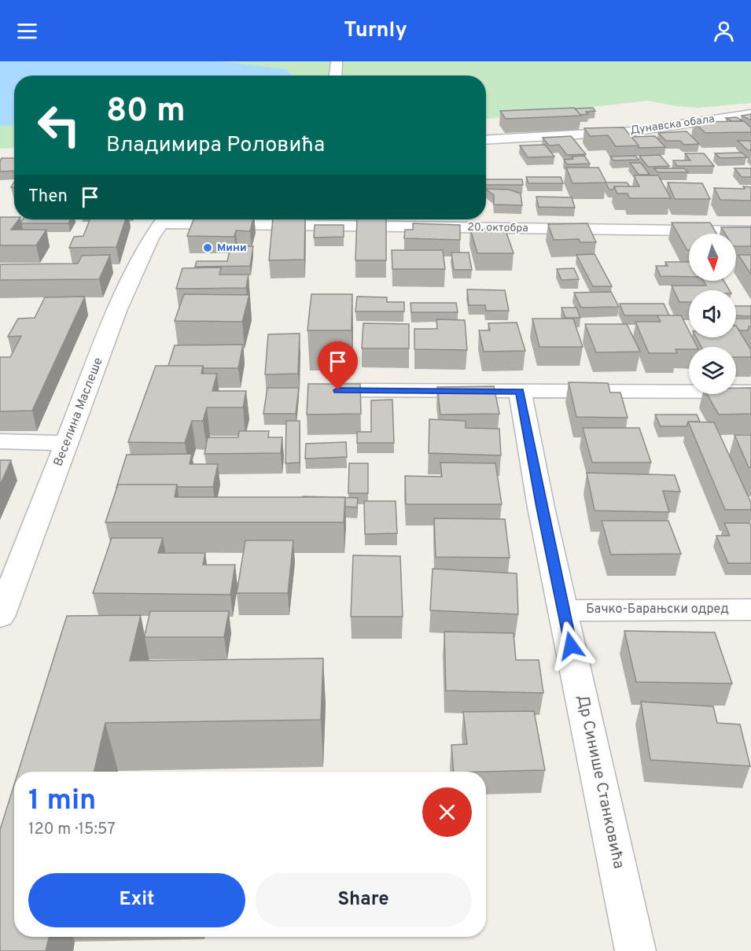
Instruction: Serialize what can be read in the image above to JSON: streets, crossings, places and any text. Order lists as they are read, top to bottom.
{
  "streets": {
    "street": [
      "Дунавска обала",
      "20. октобра",
      "Веселина Маслеше",
      "Бачко-Барањски одред",
      "Др Синише Станковића"
    ]
  },
  "crossings": [
    ["Бачко-Барањски одред", "Др Синише Станковића"]
  ],
  "places": ["Мини"],
  "north": "bottom",
  "page": {
    "header": "Turnly",
    "turn": ["80 m", "Владимира Роловића"],
    "then": "Then",
    "heading": ["1 min", "120 m · 15:57"],
    "buttons": ["Exit", "Share"]
  }
}
